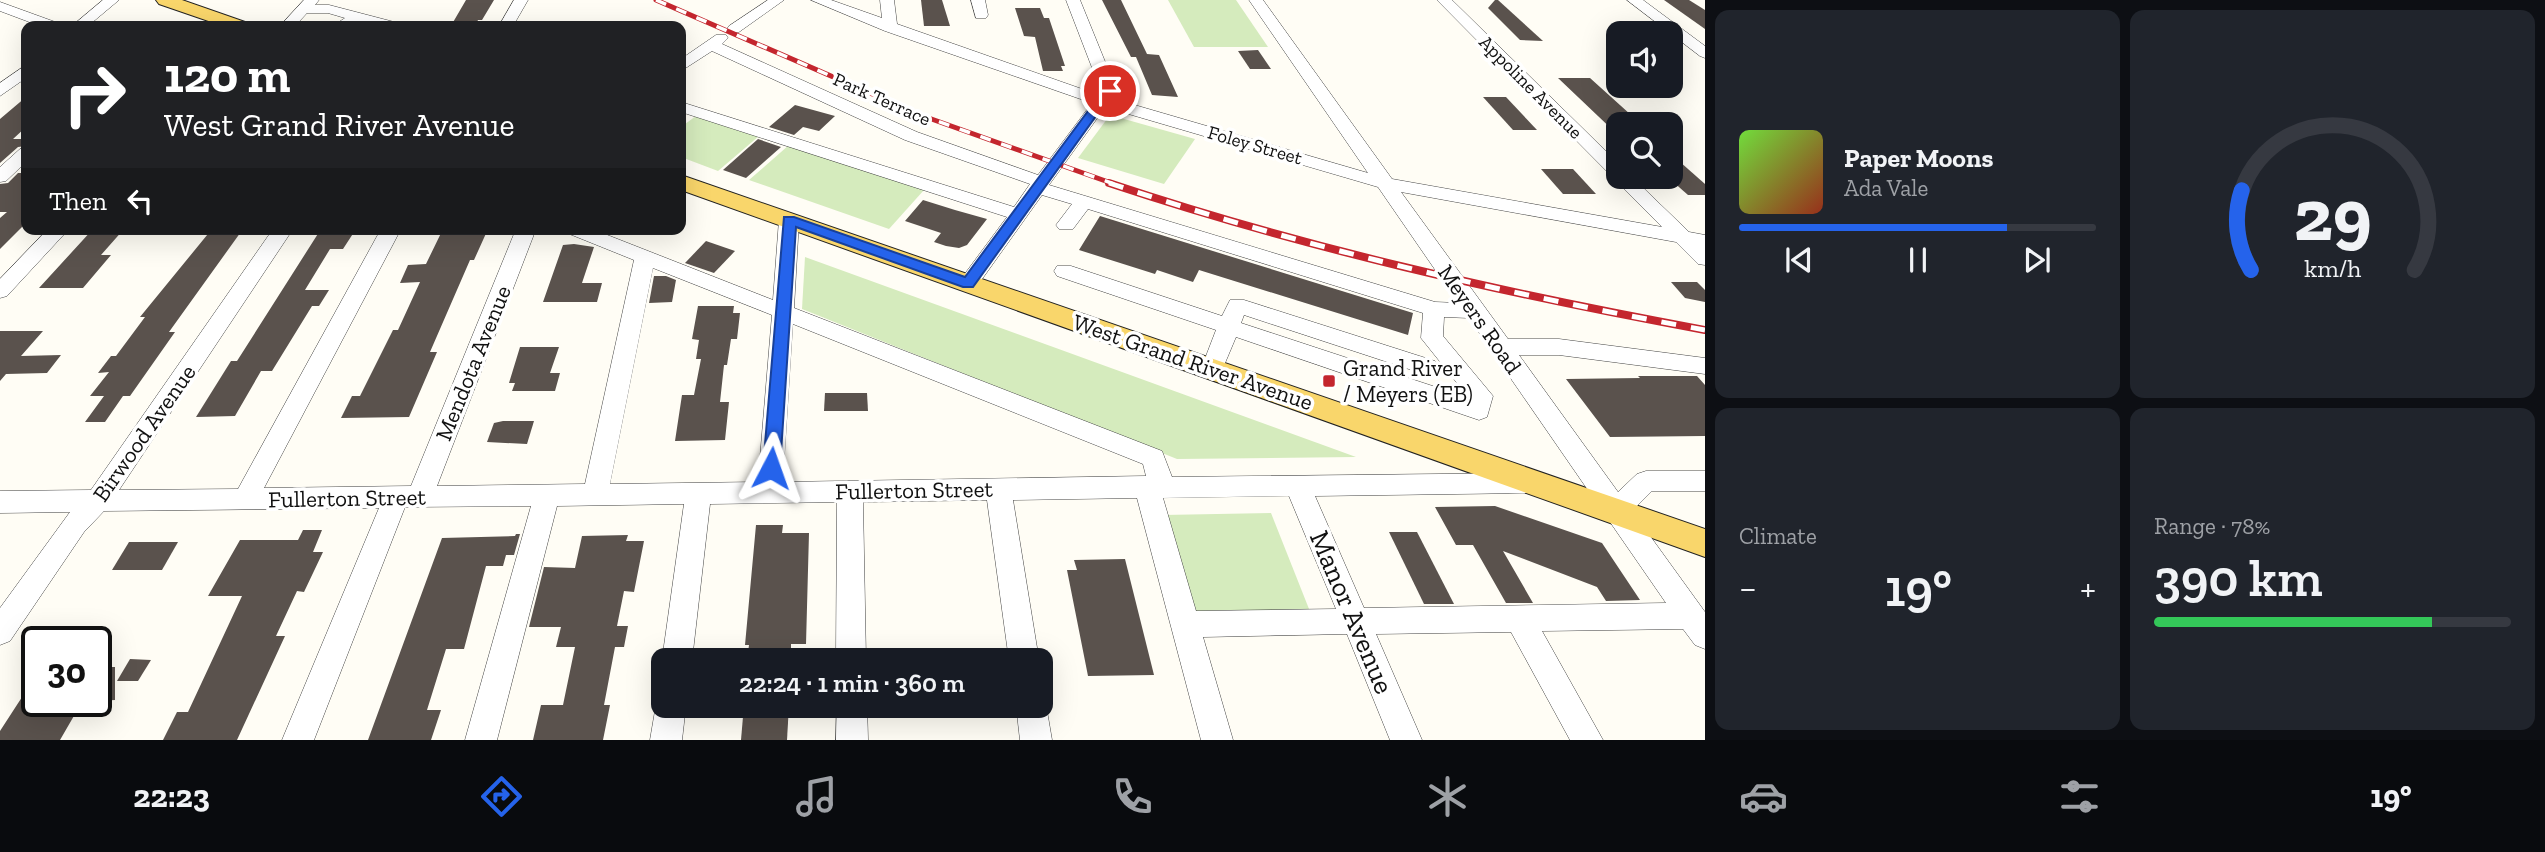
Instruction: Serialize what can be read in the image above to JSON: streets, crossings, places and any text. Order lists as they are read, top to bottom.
{
  "streets": {
    "main road": ["West Grand River Avenue"],
    "street": [
      "Appoline Avenue",
      "Park Terrace",
      "Foley Street",
      "Meyers Road",
      "Mendota Avenue",
      "Birwood Avenue",
      "Fullerton Street",
      "Manor Avenue"
    ]
  },
  "crossings": [
    ["Appoline Avenue", "Foley Street"],
    ["Park Terrace", "Meyers Road"],
    ["Foley Street", "Meyers Road"],
    ["Meyers Road", "West Grand River Avenue"],
    ["West Grand River Avenue", "Fullerton Street"],
    ["Mendota Avenue", "Fullerton Street"],
    ["Birwood Avenue", "Fullerton Street"],
    ["Fullerton Street", "Manor Avenue"]
  ],
  "places": {
    "transit": ["Grand River / Meyers (EB)"]
  },
  "page": {
    "turn": ["120 m", "West Grand River Avenue"],
    "song": ["Paper Moons", "Ada Vale"],
    "then": "Then",
    "tile": [
      "Climate",
      ["Range · 78%", "390 km"]
    ],
    "heat": ["−", "19°", "+"],
    "limit": "30",
    "trip": "22:24 · 1 min · 360 m",
    "tabs": ["22:23", "19°"],
    "gauge": ["29", "km/h"]
  }
}
